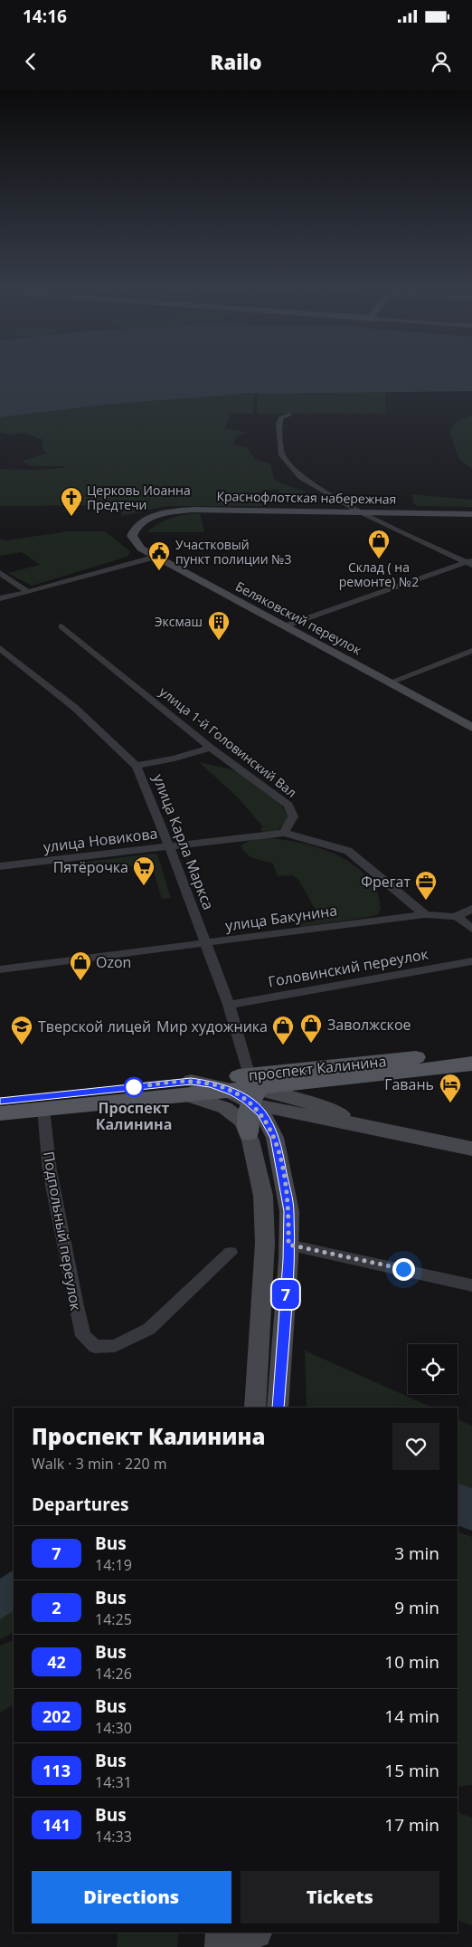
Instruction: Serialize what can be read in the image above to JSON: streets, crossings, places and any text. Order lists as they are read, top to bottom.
{
  "streets": {
    "main road": ["проспект Калинина"],
    "street": [
      "Краснофлотская набережная",
      "Беляковский переулок",
      "улица 1-й Головинский Вал",
      "улица Новикова",
      "улица Карла Маркса",
      "улица Бакунина",
      "Головинский переулок",
      "Подпольный переулок"
    ]
  },
  "crossings": [
    ["Краснофлотская набережная", "Беляковский переулок"],
    ["улица 1-й Головинский Вал", "улица Новикова"],
    ["улица Новикова", "улица Карла Маркса"],
    ["улица Карла Маркса", "улица Бакунина"],
    ["улица Карла Маркса", "Головинский переулок"],
    ["улица Карла Маркса", "проспект Калинина"],
    ["проспект Калинина", "Подпольный переулок"]
  ],
  "places": {
    "church": ["Церковь Иоанна Предтечи"],
    "shop": [
      "Склад ( на ремонте) №2",
      "Ozon",
      "Заволжское",
      "Мир художника"
    ],
    "public building": ["Участковый пункт полиции №3"],
    "building": ["Эксмаш"],
    "supermarket": ["Пятёрочка"],
    "office": ["Фрегат"],
    "school or university": ["Тверской лицей"],
    "other": ["Проспект Калинина"],
    "hotel": ["Гавань"]
  },
  "lines": ["bus line 7"],
  "page": {
    "status": "14:16",
    "header": "Railo",
    "on_map": "7",
    "heading": [
      ["Проспект Калинина", "Walk · 3 min · 220 m"],
      "Departures"
    ],
    "list": [
      {
        "mark": "7",
        "name": "Bus",
        "note": "14:19",
        "value": "3 min"
      },
      {
        "mark": "2",
        "name": "Bus",
        "note": "14:25",
        "value": "9 min"
      },
      {
        "mark": "42",
        "name": "Bus",
        "note": "14:26",
        "value": "10 min"
      },
      {
        "mark": "202",
        "name": "Bus",
        "note": "14:30",
        "value": "14 min"
      },
      {
        "mark": "113",
        "name": "Bus",
        "note": "14:31",
        "value": "15 min"
      },
      {
        "mark": "141",
        "name": "Bus",
        "note": "14:33",
        "value": "17 min"
      }
    ],
    "buttons": ["Directions", "Tickets"]
  }
}
